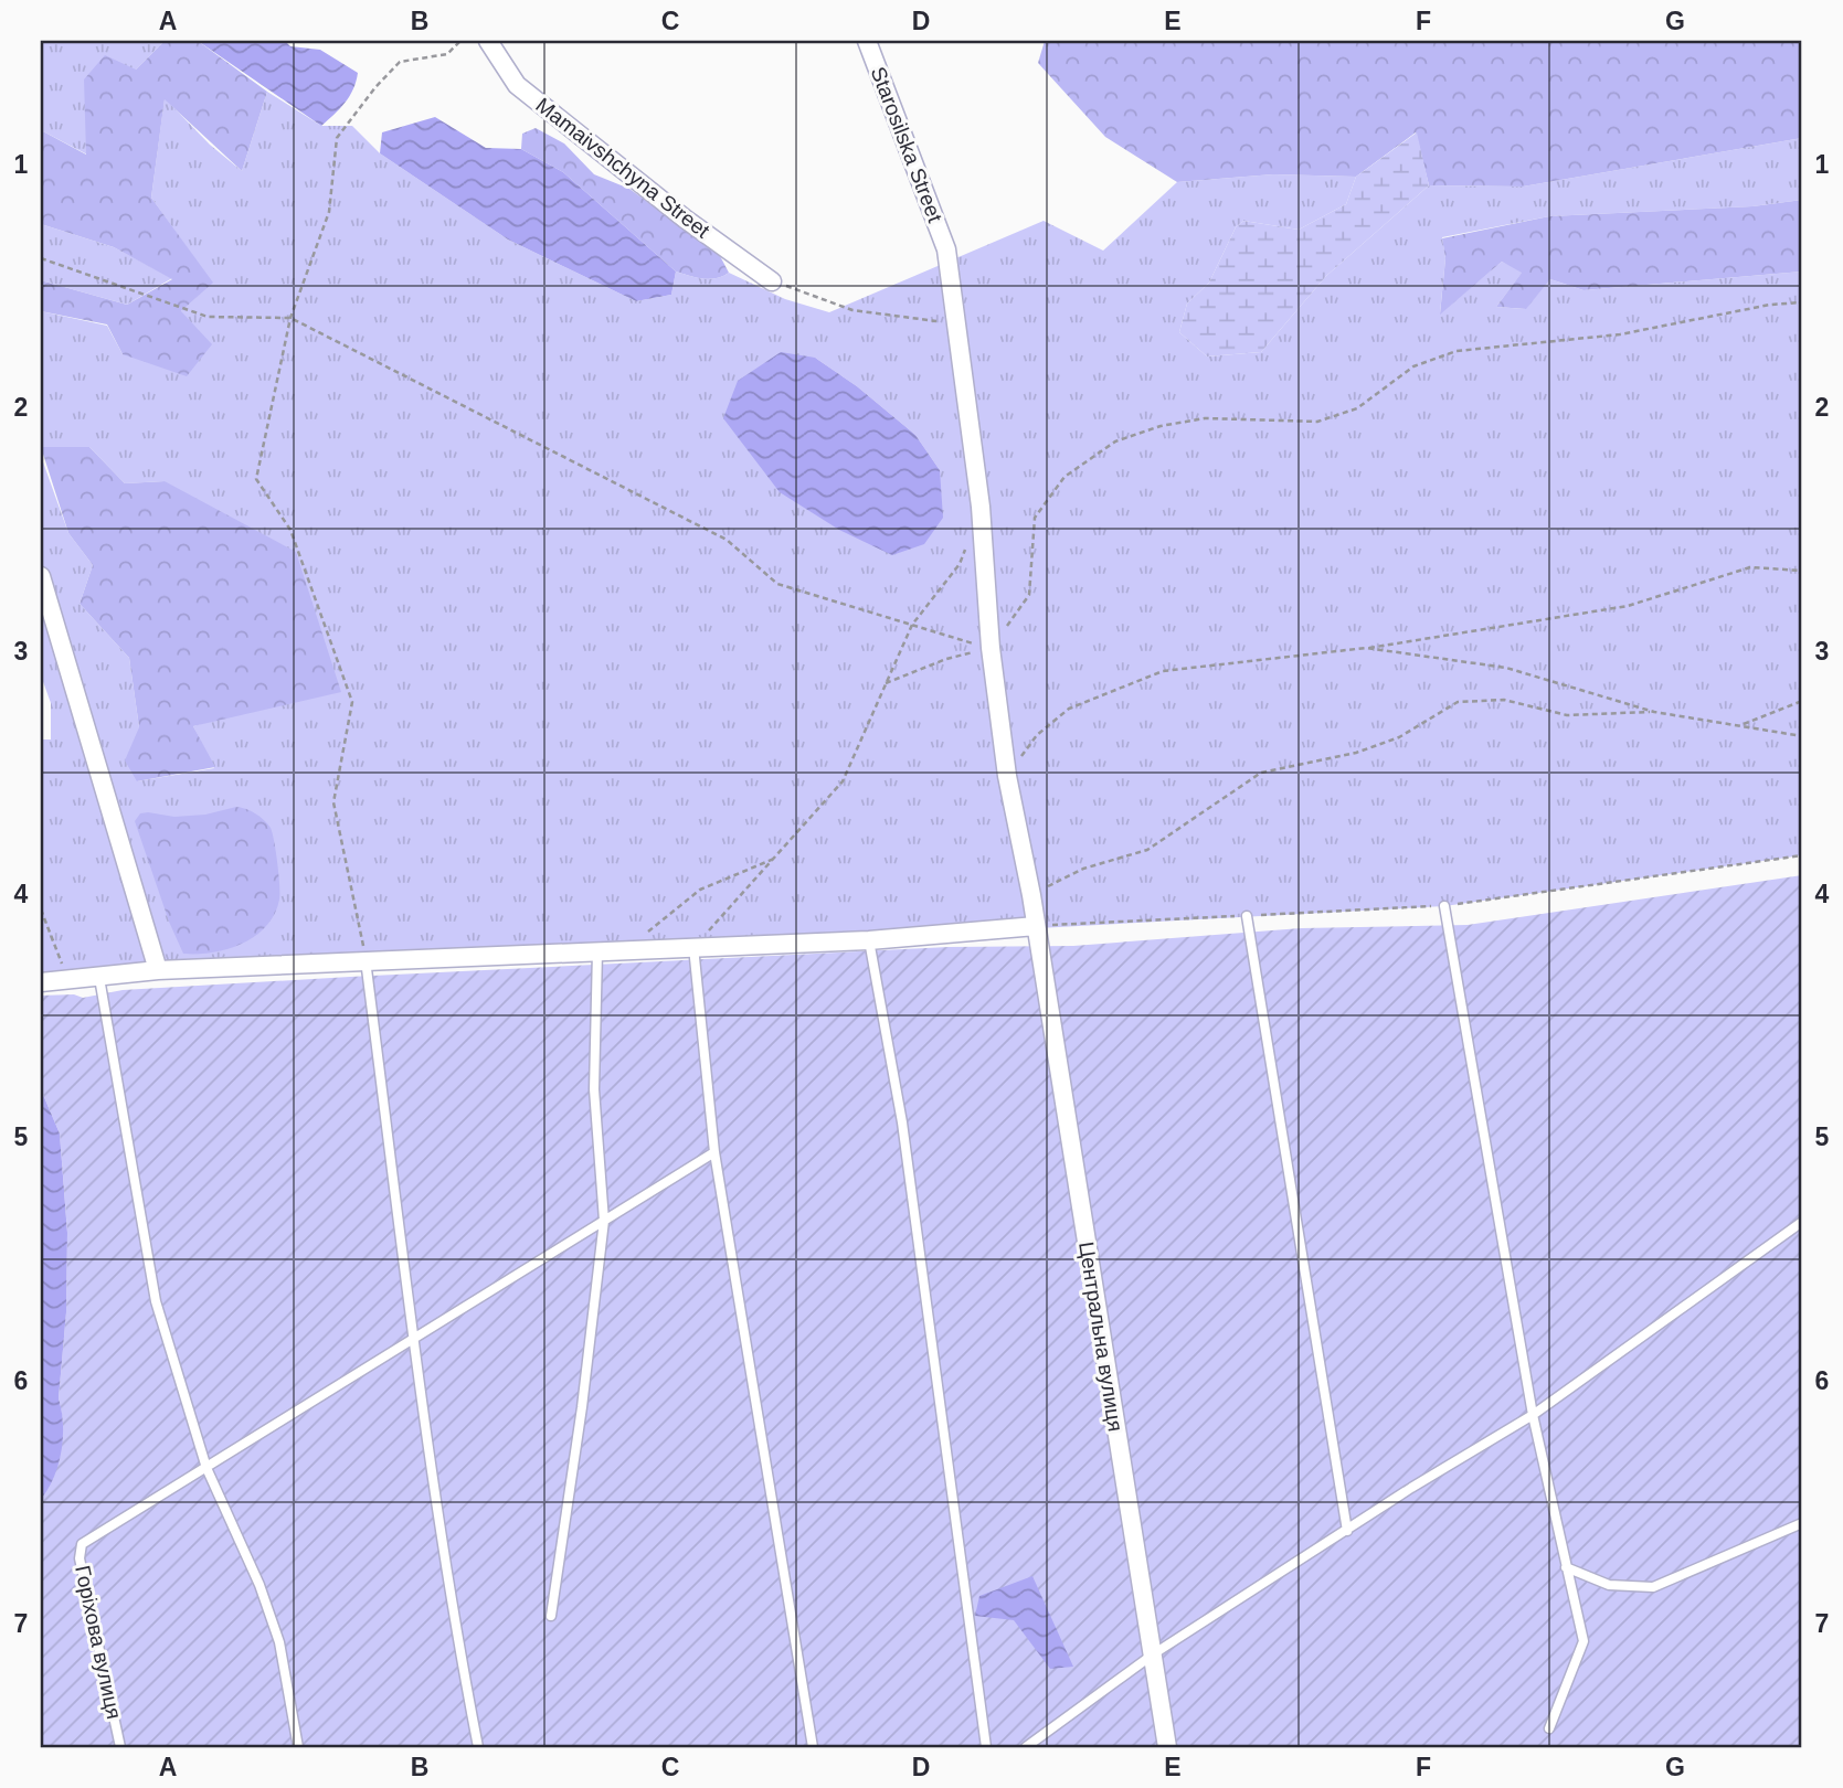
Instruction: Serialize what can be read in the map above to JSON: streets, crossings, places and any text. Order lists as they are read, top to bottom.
{
  "streets": {
    "street": ["Starosilska Street", "Mamaivshchyna Street", "Центральна вулиця"],
    "lane": ["Горіхова вулиця"]
  },
  "crossings": [
    ["Starosilska Street", "Центральна вулиця"]
  ],
  "grid": {
    "columns": [
      "A",
      "B",
      "C",
      "D",
      "E",
      "F",
      "G"
    ],
    "rows": [
      "1",
      "2",
      "3",
      "4",
      "5",
      "6",
      "7"
    ]
  }
}
